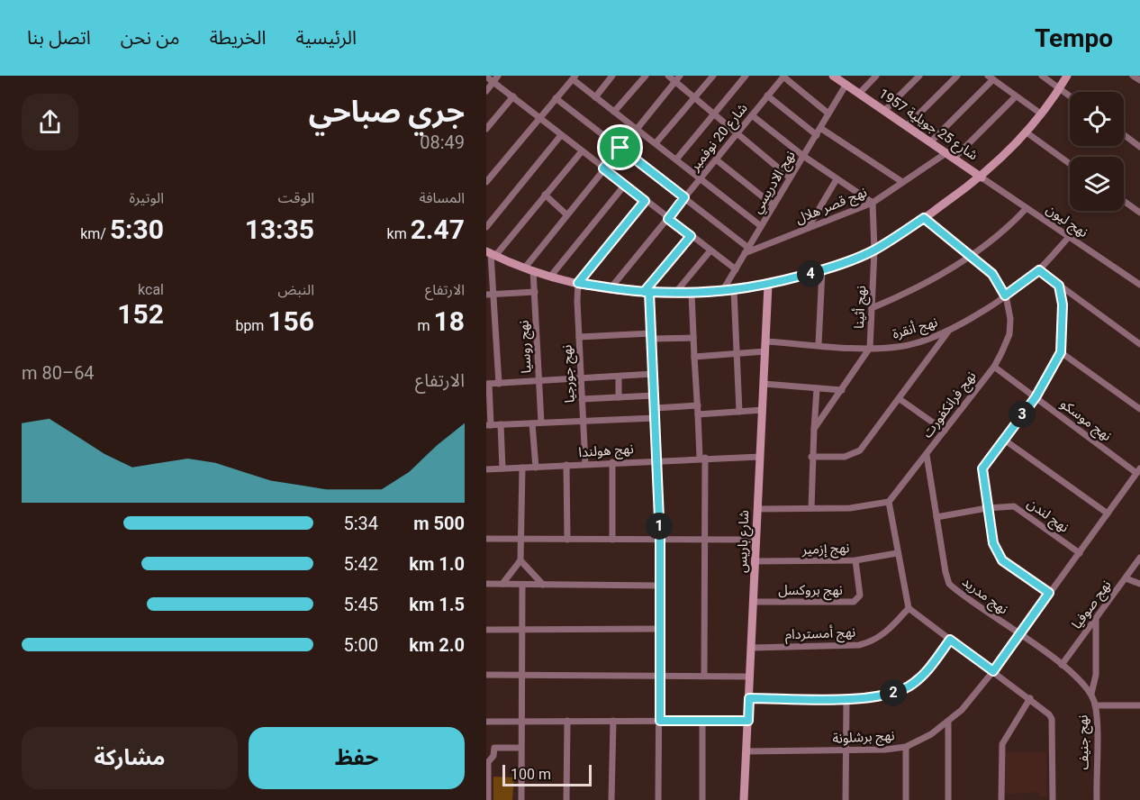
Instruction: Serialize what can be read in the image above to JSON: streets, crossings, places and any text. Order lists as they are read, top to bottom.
{
  "streets": {
    "street": [
      "شارع 25 جويلية 1957",
      "شارع 20 نوفمبر",
      "نهج الادريسي",
      "نهج قصر هلال",
      "نهج ليون",
      "نهج أثينا",
      "نهج أنقرة",
      "نهج روسيا",
      "نهج جورجيا",
      "نهج فرانكفورت",
      "نهج موسكو",
      "نهج هولندا",
      "نهج لندن",
      "شارع باريس",
      "نهج إزمير",
      "نهج بروكسل",
      "نهج مدريد",
      "نهج صوفيا",
      "نهج أمستردام",
      "نهج برشلونة",
      "نهج جنيف"
    ]
  },
  "crossings": [
    ["شارع 25 جويلية 1957", "نهج الادريسي"],
    ["شارع 25 جويلية 1957", "نهج قصر هلال"],
    ["شارع 25 جويلية 1957", "نهج ليون"],
    ["نهج الادريسي", "نهج قصر هلال"],
    ["نهج قصر هلال", "نهج أثينا"],
    ["نهج ليون", "نهج أنقرة"],
    ["نهج أثينا", "نهج أنقرة"],
    ["نهج أنقرة", "نهج فرانكفورت"],
    ["نهج أنقرة", "شارع باريس"],
    ["نهج جورجيا", "نهج هولندا"],
    ["نهج فرانكفورت", "نهج موسكو"],
    ["نهج فرانكفورت", "نهج مدريد"],
    ["نهج موسكو", "نهج برشلونة"],
    ["نهج هولندا", "شارع باريس"],
    ["نهج لندن", "نهج مدريد"],
    ["نهج لندن", "نهج برشلونة"],
    ["شارع باريس", "نهج إزمير"],
    ["شارع باريس", "نهج بروكسل"],
    ["شارع باريس", "نهج أمستردام"],
    ["شارع باريس", "نهج برشلونة"],
    ["نهج إزمير", "نهج بروكسل"],
    ["نهج مدريد", "نهج صوفيا"],
    ["نهج مدريد", "نهج برشلونة"],
    ["نهج مدريد", "نهج جنيف"],
    ["نهج صوفيا", "نهج جنيف"]
  ],
  "scale_bar": "100 m",
  "page": {
    "header": "Tempo",
    "nav": [
      "الرئيسية",
      "الخريطة",
      "من نحن",
      "اتصل بنا"
    ],
    "heading": ["جري صباحي", "08:49"],
    "stats": [
      ["المسافة", "2.47 km"],
      ["الوقت", "13:35"],
      ["الوتيرة", "5:30 /km"],
      ["الارتفاع", "18 m"],
      ["النبض", "156 bpm"],
      ["kcal", "152"]
    ],
    "pins": [
      "4",
      "3",
      "1",
      "2"
    ],
    "chart": ["الارتفاع", "64–80 m"],
    "list": [
      {
        "name": "500 m",
        "note": "5:34"
      },
      {
        "name": "1.0 km",
        "note": "5:42"
      },
      {
        "name": "1.5 km",
        "note": "5:45"
      },
      {
        "name": "2.0 km",
        "note": "5:00"
      }
    ],
    "buttons": ["حفظ", "مشاركة"],
    "scale": "100 m"
  }
}
